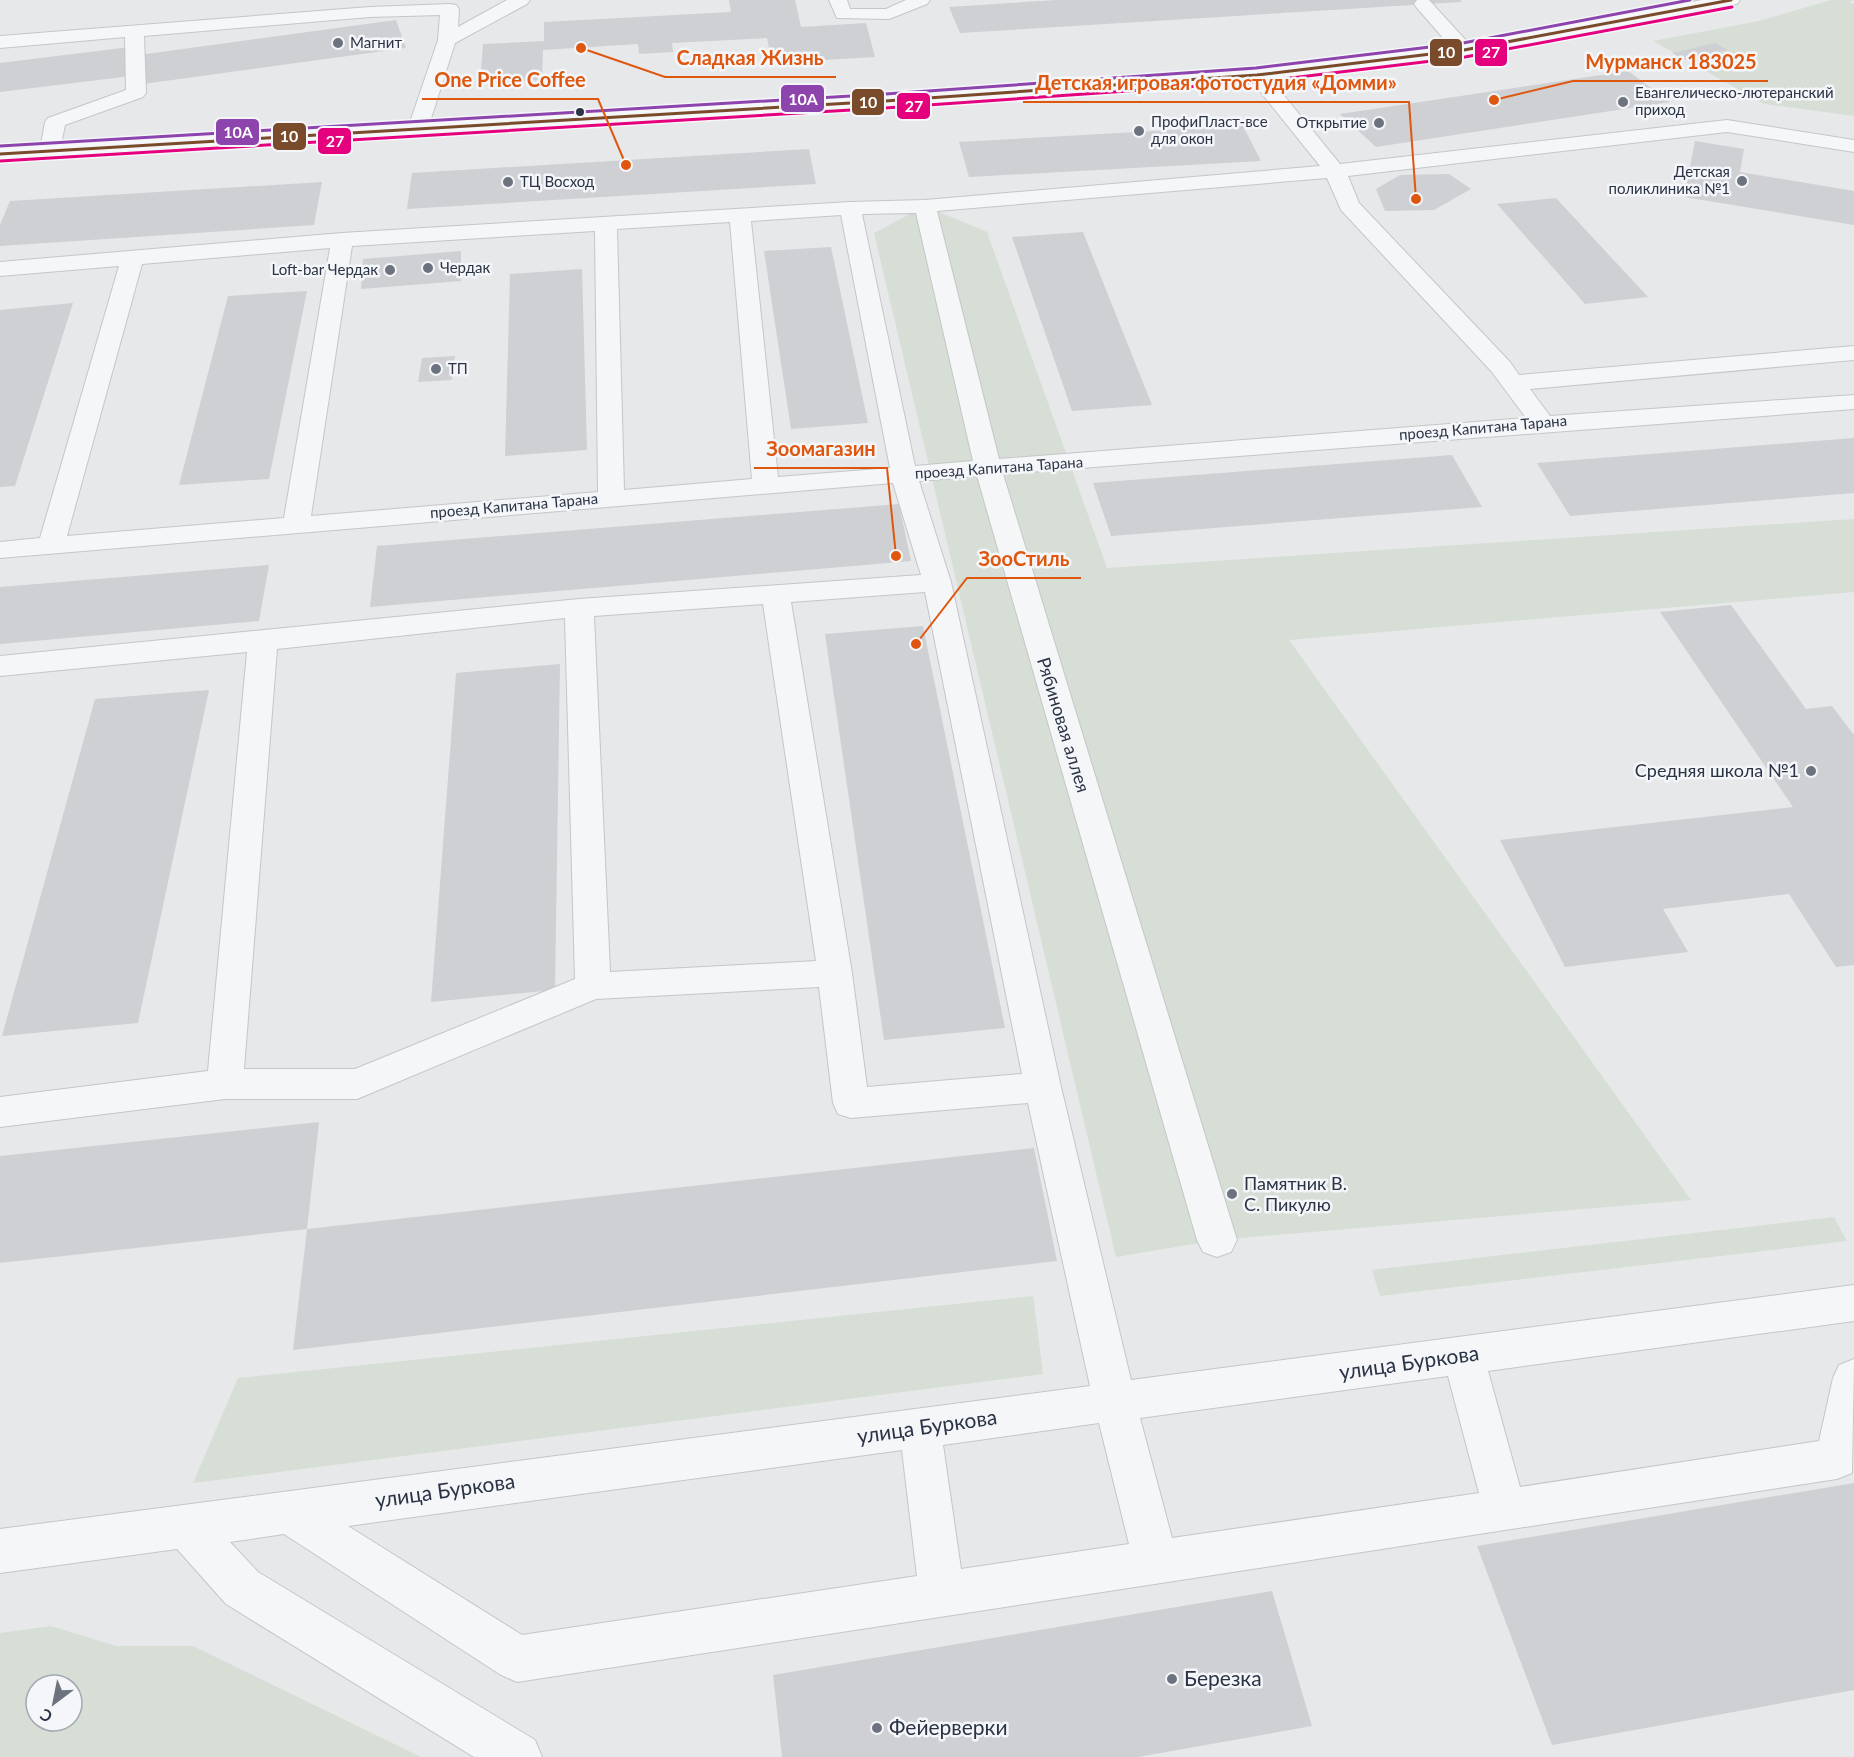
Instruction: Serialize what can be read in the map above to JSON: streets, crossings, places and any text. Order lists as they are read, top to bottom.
{
  "streets": {
    "street": ["проезд Капитана Тарана", "Рябиновая аллея", "улица Буркова"]
  },
  "crossings": [
    ["проезд Капитана Тарана", "Рябиновая аллея"]
  ],
  "places": [
    "Магнит",
    "Сладкая Жизнь",
    "Мурманск 183025",
    "Евангелическо-лютеранский приход",
    "Открытие",
    "ПрофиПласт-все для окон",
    "One Price Coffee",
    "Детская поликлиника №1",
    "ТЦ Восход",
    "Детская игровая фотостудия «Домми»",
    "Чердак",
    "Loft-bar Чердак",
    "ТП",
    "Зоомагазин",
    "ЗооСтиль",
    "Средняя школа №1",
    "Памятник В. С. Пикулю",
    "Березка",
    "Фейерверки"
  ],
  "lines": ["transit line 10", "transit line 10А", "transit line 27"],
  "north": "bottom left"
}
